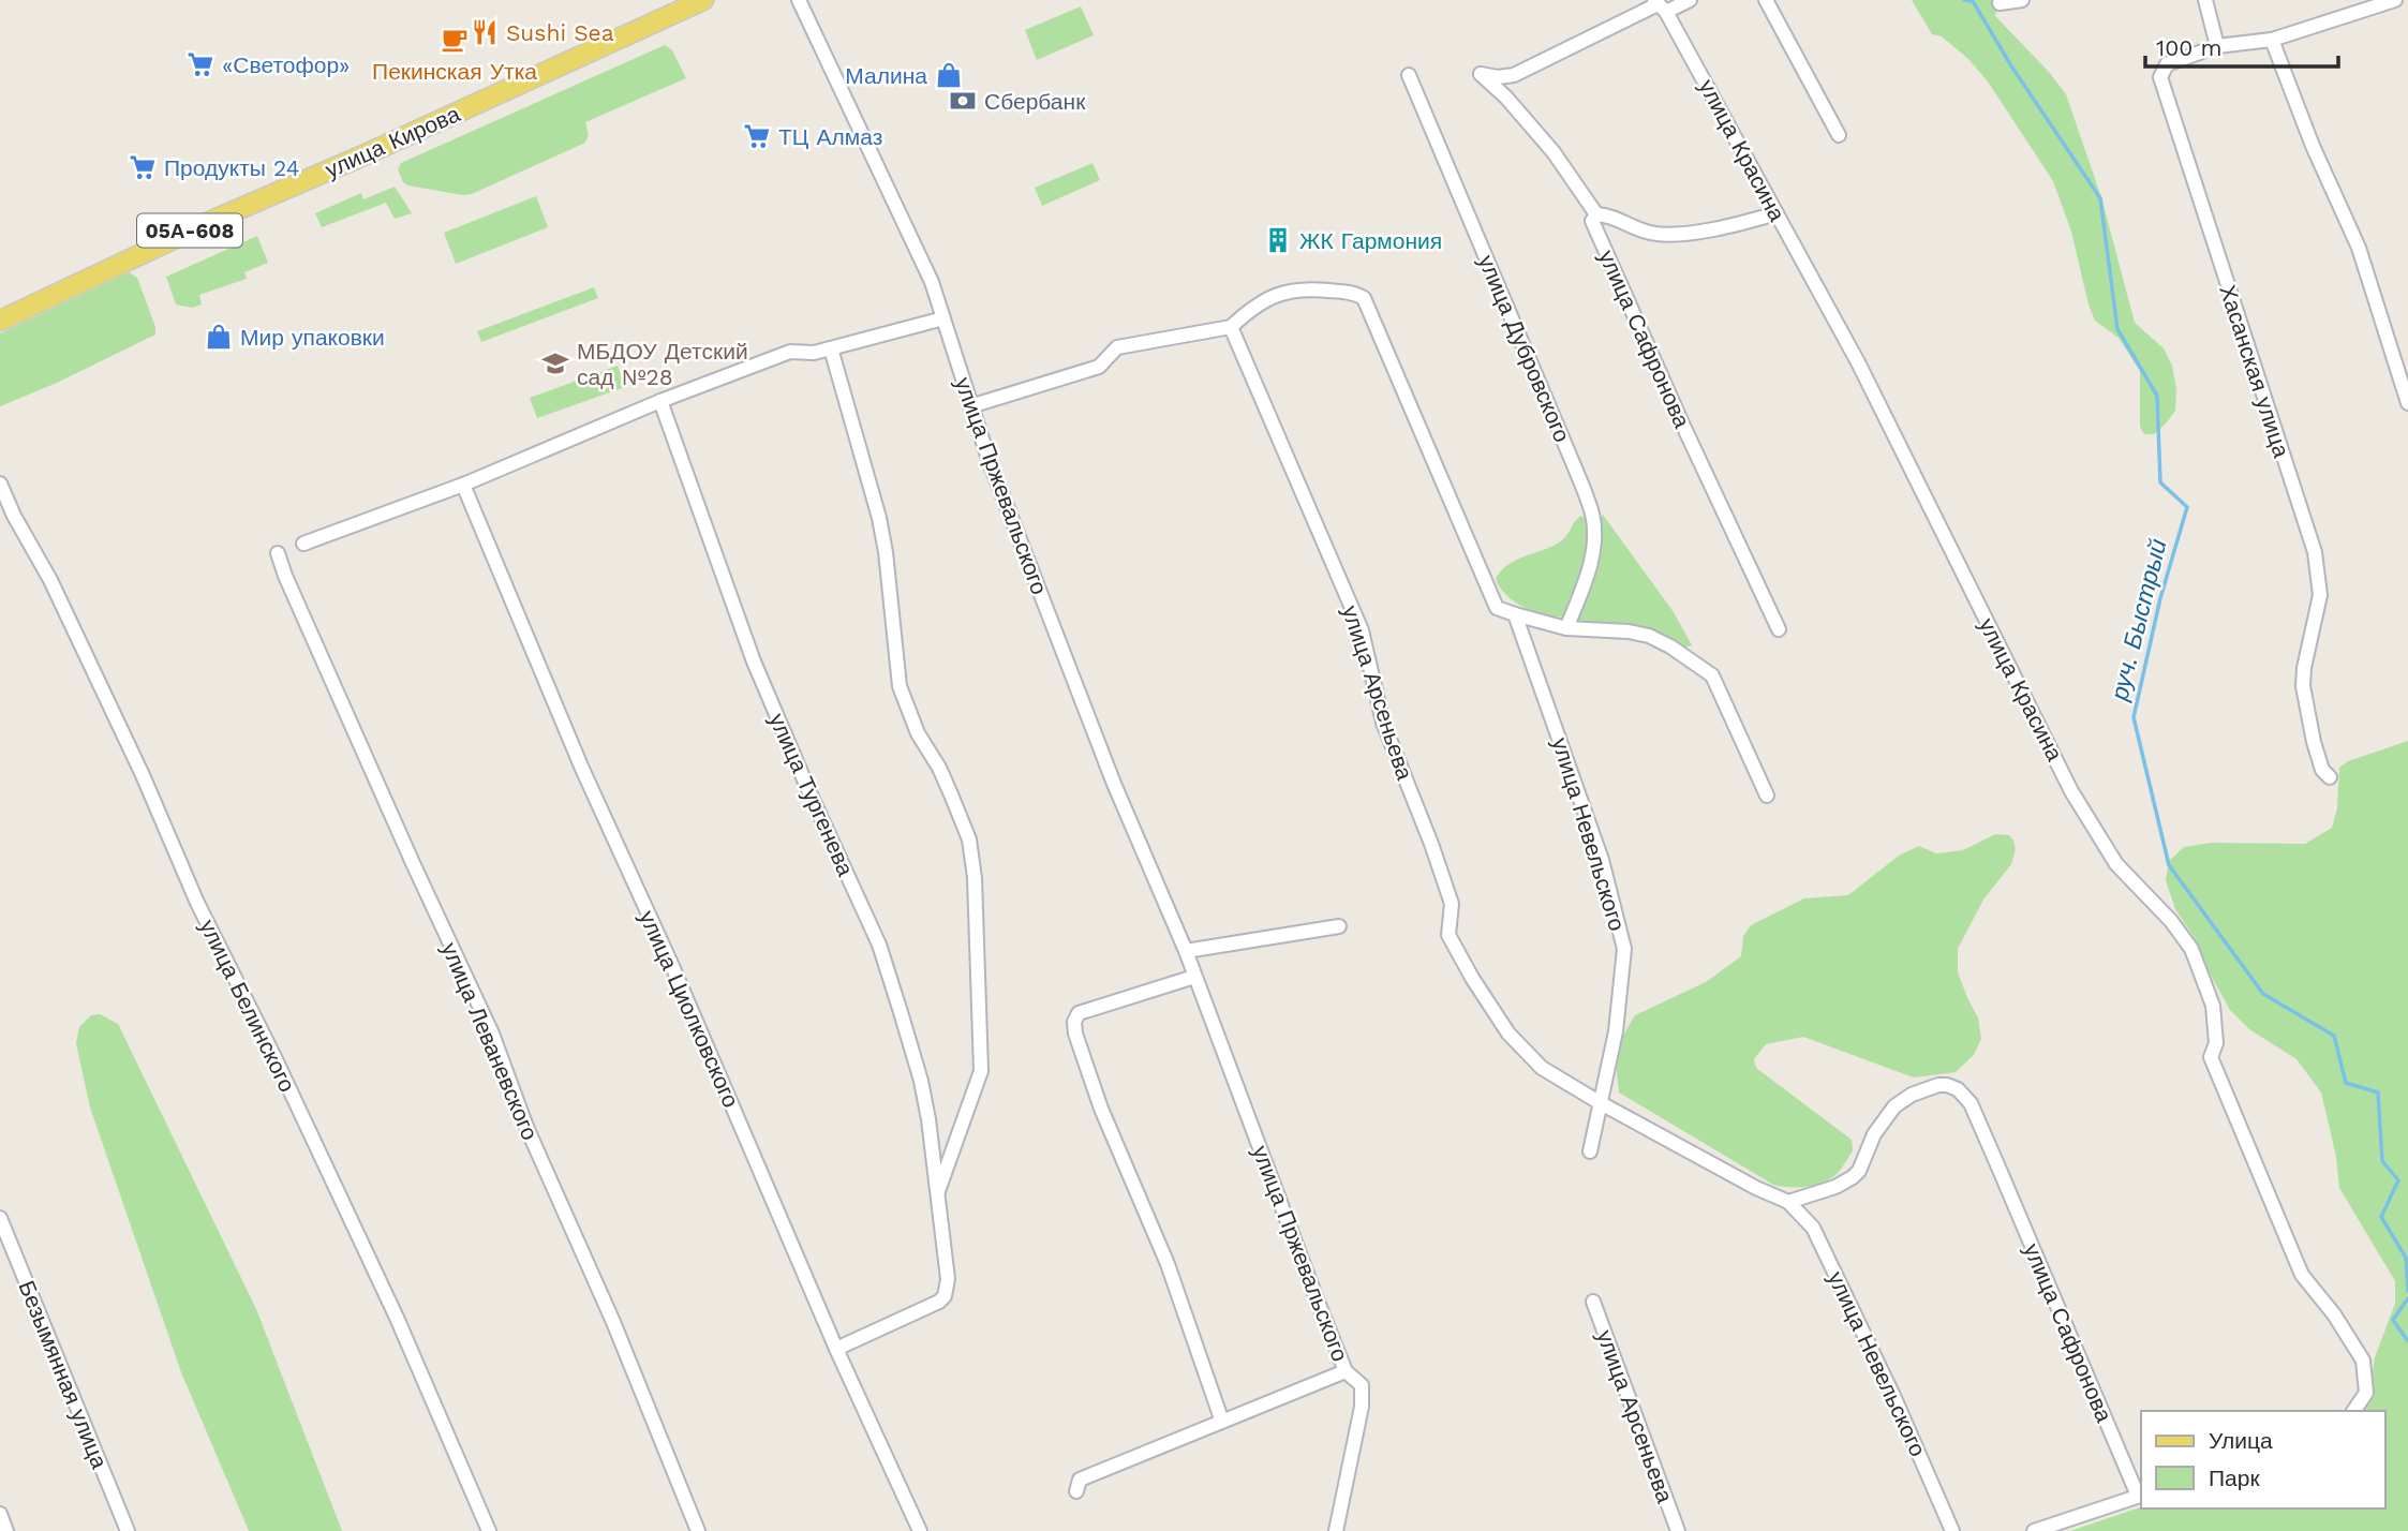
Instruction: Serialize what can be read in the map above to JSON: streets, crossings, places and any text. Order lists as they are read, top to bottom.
{
  "streets": {
    "main road": ["улица Кирова", "05А-608"],
    "street": [
      "улица Красина",
      "улица Сафронова",
      "улица Дубровского",
      "Хасанская улица",
      "улица Пржевальского",
      "улица Арсеньева",
      "улица Тургенева",
      "улица Невельского",
      "улица Белинского",
      "улица Циолковского",
      "улица Леваневского",
      "Безымянная улица"
    ]
  },
  "crossings": [
    ["улица Красина", "улица Сафронова"],
    ["улица Сафронова", "улица Невельского"],
    ["улица Арсеньева", "улица Невельского"],
    ["улица Тургенева", "улица Циолковского"]
  ],
  "water": ["руч. Быстрый"],
  "places": {
    "restaurant": ["Sushi Sea"],
    "cafe": ["Пекинская Утка"],
    "supermarket": ["«Светофор»", "ТЦ Алмаз", "Продукты 24"],
    "shop": ["Малина", "Мир упаковки"],
    "bank": ["Сбербанк"],
    "building": ["ЖК Гармония"],
    "school or university": ["МБДОУ Детский сад №28"]
  },
  "legend": ["Улица", "Парк"],
  "scale_bar": "100 m"
}
